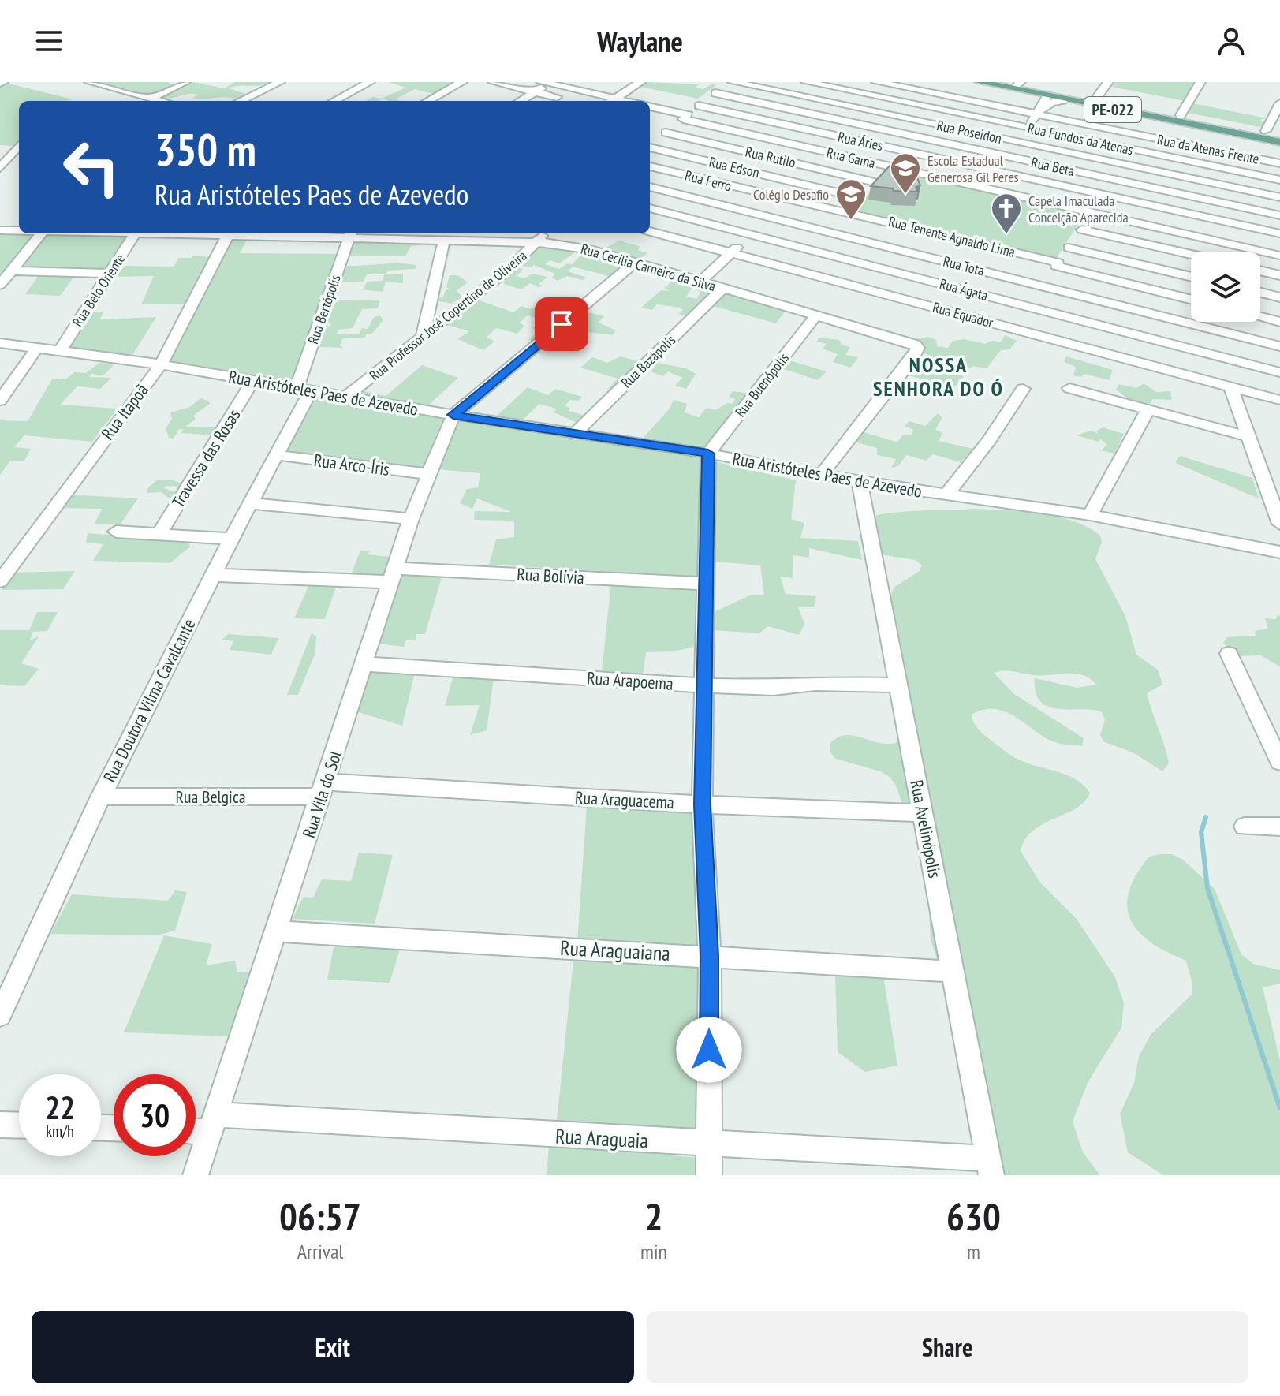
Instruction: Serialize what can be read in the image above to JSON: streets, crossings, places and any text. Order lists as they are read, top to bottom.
{
  "streets": {
    "main road": ["PE-022"],
    "street": [
      "Rua Poseidon",
      "Rua Fundos da Atenas",
      "Rua Áries",
      "Rua da Atenas Frente",
      "Rua Rutilo",
      "Rua Gama",
      "Rua Beta",
      "Rua Edson",
      "Rua Ferro",
      "Rua Tenente Agnaldo Lima",
      "Rua Tota",
      "Rua Cecília Carneiro da Silva",
      "Rua Ágata",
      "Rua Belo Oriente",
      "Rua Bertópolis",
      "Rua Equador",
      "Rua Professor José Copertino de Oliveira",
      "Rua Bazápolis",
      "Rua Buenópolis",
      "Rua Aristóteles Paes de Azevedo",
      "Rua Itapoã",
      "Travessa das Rosas",
      "Rua Arco-Íris",
      "Rua Bolívia",
      "Rua Arapoema",
      "Rua Doutora Vilma Cavalcante",
      "Rua Vila do Sol",
      "Rua Belgica",
      "Rua Araguacema",
      "Rua Avelinópolis",
      "Rua Araguaiana",
      "Rua Araguaia"
    ]
  },
  "crossings": [
    ["Rua Ferro", "Rua Tenente Agnaldo Lima"],
    ["Rua Cecília Carneiro da Silva", "Rua Bertópolis"],
    ["Rua Cecília Carneiro da Silva", "Rua Professor José Copertino de Oliveira"],
    ["Rua Cecília Carneiro da Silva", "Rua Bazápolis"],
    ["Rua Cecília Carneiro da Silva", "Rua Buenópolis"],
    ["Rua Cecília Carneiro da Silva", "Rua Aristóteles Paes de Azevedo"],
    ["Rua Belo Oriente", "Rua Aristóteles Paes de Azevedo"],
    ["Rua Bertópolis", "Rua Aristóteles Paes de Azevedo"],
    ["Rua Bertópolis", "Rua Doutora Vilma Cavalcante"],
    ["Rua Professor José Copertino de Oliveira", "Rua Aristóteles Paes de Azevedo"],
    ["Rua Bazápolis", "Rua Aristóteles Paes de Azevedo"],
    ["Rua Buenópolis", "Rua Aristóteles Paes de Azevedo"],
    ["Rua Aristóteles Paes de Azevedo", "Rua Itapoã"],
    ["Rua Aristóteles Paes de Azevedo", "Travessa das Rosas"],
    ["Rua Aristóteles Paes de Azevedo", "Rua Doutora Vilma Cavalcante"],
    ["Rua Aristóteles Paes de Azevedo", "Rua Vila do Sol"],
    ["Rua Aristóteles Paes de Azevedo", "Rua Avelinópolis"],
    ["Rua Arco-Íris", "Rua Doutora Vilma Cavalcante"],
    ["Rua Arco-Íris", "Rua Vila do Sol"],
    ["Rua Bolívia", "Rua Doutora Vilma Cavalcante"],
    ["Rua Bolívia", "Rua Vila do Sol"],
    ["Rua Arapoema", "Rua Vila do Sol"],
    ["Rua Arapoema", "Rua Avelinópolis"],
    ["Rua Doutora Vilma Cavalcante", "Rua Belgica"],
    ["Rua Vila do Sol", "Rua Belgica"],
    ["Rua Vila do Sol", "Rua Araguacema"],
    ["Rua Vila do Sol", "Rua Araguaiana"],
    ["Rua Vila do Sol", "Rua Araguaia"],
    ["Rua Belgica", "Rua Araguacema"],
    ["Rua Araguacema", "Rua Avelinópolis"],
    ["Rua Avelinópolis", "Rua Araguaiana"],
    ["Rua Avelinópolis", "Rua Araguaia"]
  ],
  "districts": ["NOSSA SENHORA DO Ó"],
  "places": {
    "school or university": ["Escola Estadual Generosa Gil Peres", "Colégio Desafio"],
    "church": ["Capela Imaculada Conceição Aparecida"]
  },
  "page": {
    "header": "Waylane",
    "turn": ["350 m", "Rua Aristóteles Paes de Azevedo"],
    "speed": "22 km/h",
    "limit": "30",
    "eta": [
      "06:57",
      "Arrival",
      "2",
      "min",
      "630",
      "m"
    ],
    "buttons": ["Exit", "Share"]
  }
}
